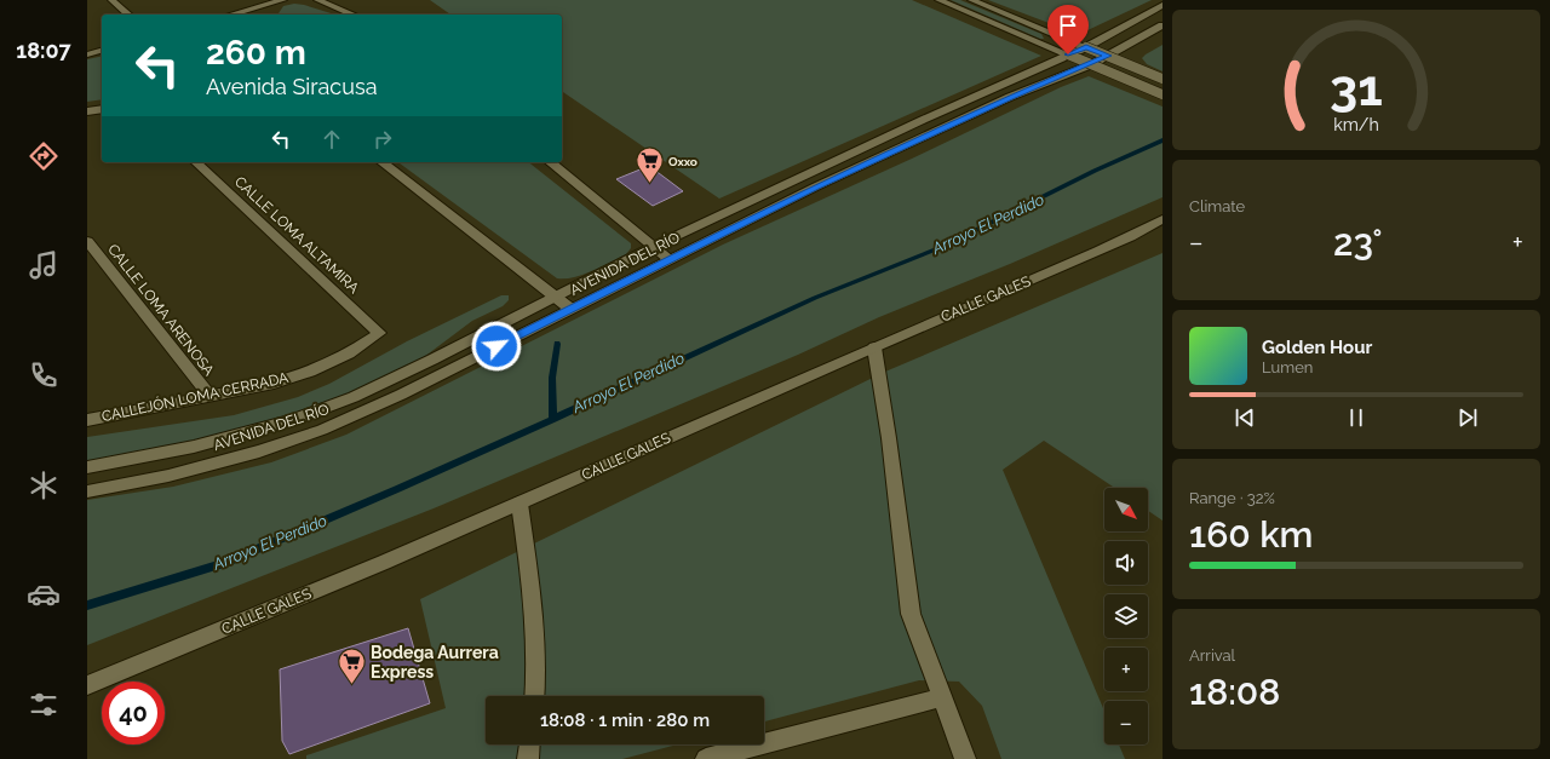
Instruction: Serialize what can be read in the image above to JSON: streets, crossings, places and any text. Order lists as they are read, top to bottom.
{
  "streets": {
    "street": [
      "CALLE LOMA ALTAMIRA",
      "AVENIDA DEL RÍO",
      "CALLE GALES",
      "CALLE LOMA ARENOSA",
      "CALLEJÓN LOMA CERRADA"
    ]
  },
  "crossings": [
    ["CALLE LOMA ALTAMIRA", "CALLEJÓN LOMA CERRADA"],
    ["CALLE LOMA ARENOSA", "CALLEJÓN LOMA CERRADA"]
  ],
  "water": ["Arroyo El Perdido"],
  "places": {
    "supermarket": ["Oxxo", "Bodega Aurrera Express"]
  },
  "north": "bottom right",
  "page": {
    "tabs": "18:07",
    "turn": ["260 m", "Avenida Siracusa"],
    "tile": [
      "Climate",
      ["Range · 32%", "160 km"],
      ["Arrival", "18:08"]
    ],
    "heat": ["−", "23°", "+"],
    "song": ["Golden Hour", "Lumen"],
    "map_buttons": ["+", "−"],
    "limit": "40",
    "trip": "18:08 · 1 min · 280 m",
    "gauge": ["31", "km/h"]
  }
}
